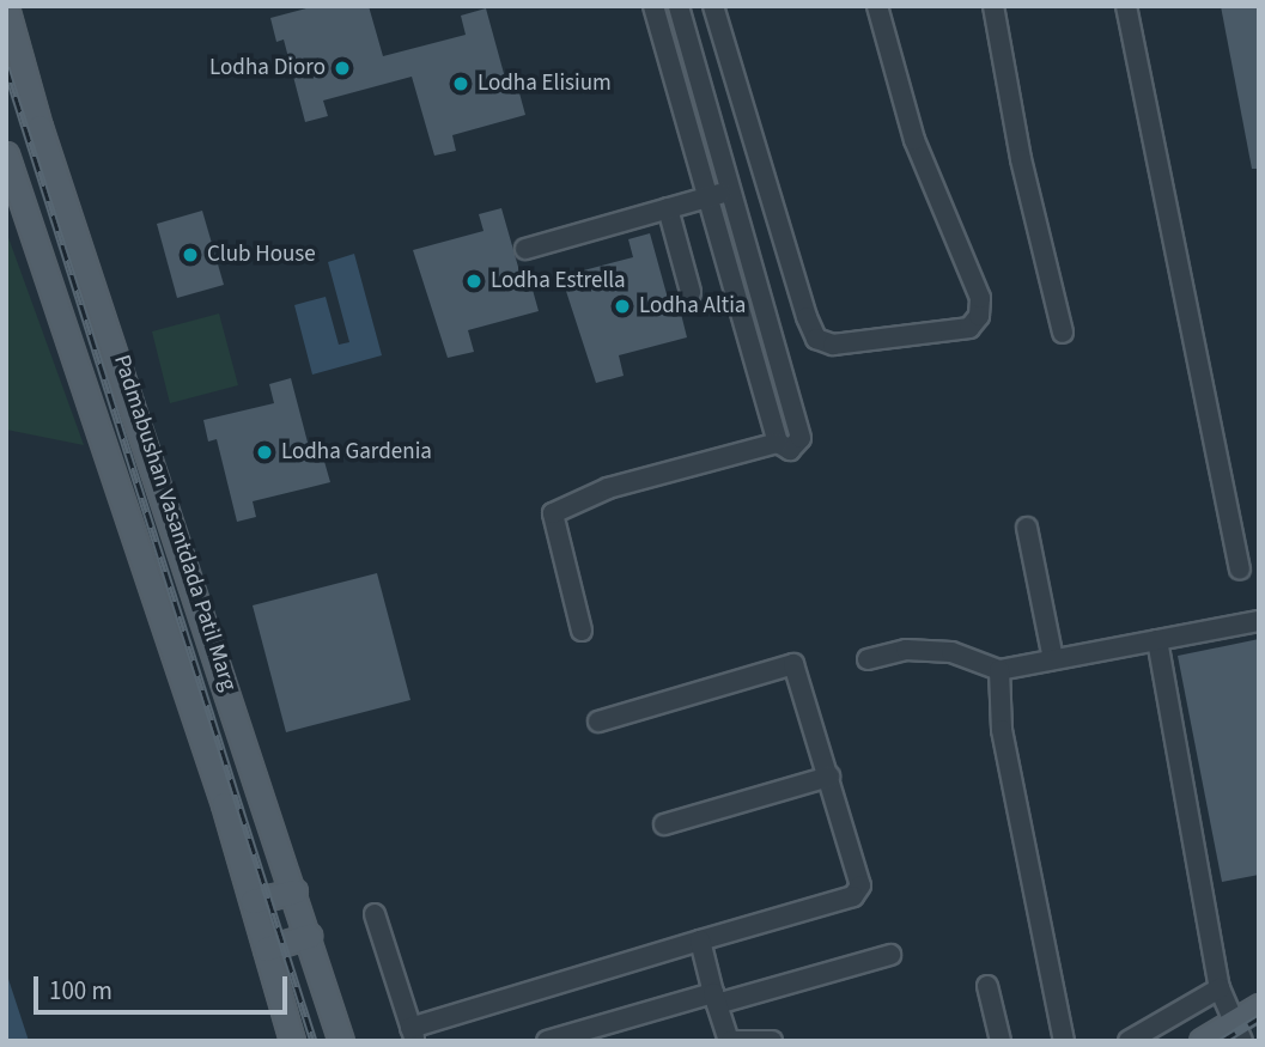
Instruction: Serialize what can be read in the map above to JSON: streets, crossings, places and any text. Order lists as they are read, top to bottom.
{
  "streets": {
    "main road": ["Padmabushan Vasantdada Patil Marg"]
  },
  "places": [
    "Lodha Dioro",
    "Lodha Elisium",
    "Club House",
    "Lodha Estrella",
    "Lodha Altia",
    "Lodha Gardenia"
  ],
  "scale_bar": "100 m"
}
